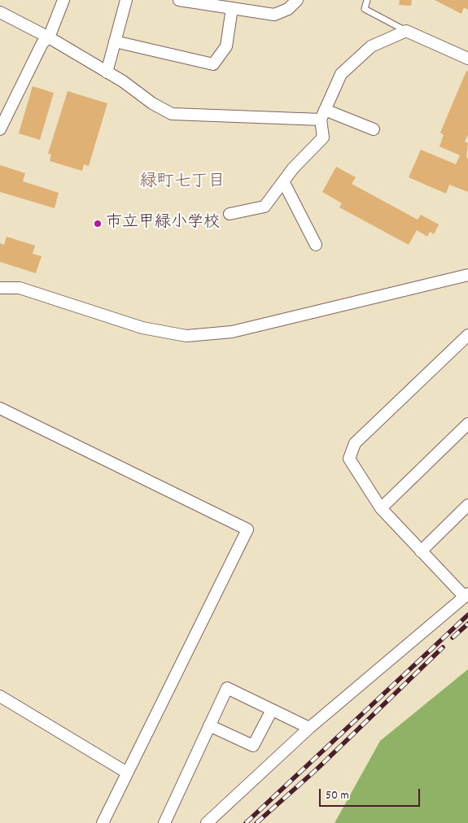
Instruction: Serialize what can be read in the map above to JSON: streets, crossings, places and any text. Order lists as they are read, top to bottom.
{
  "districts": ["緑町七丁目"],
  "places": ["市立甲緑小学校"],
  "scale_bar": "50 m"
}
